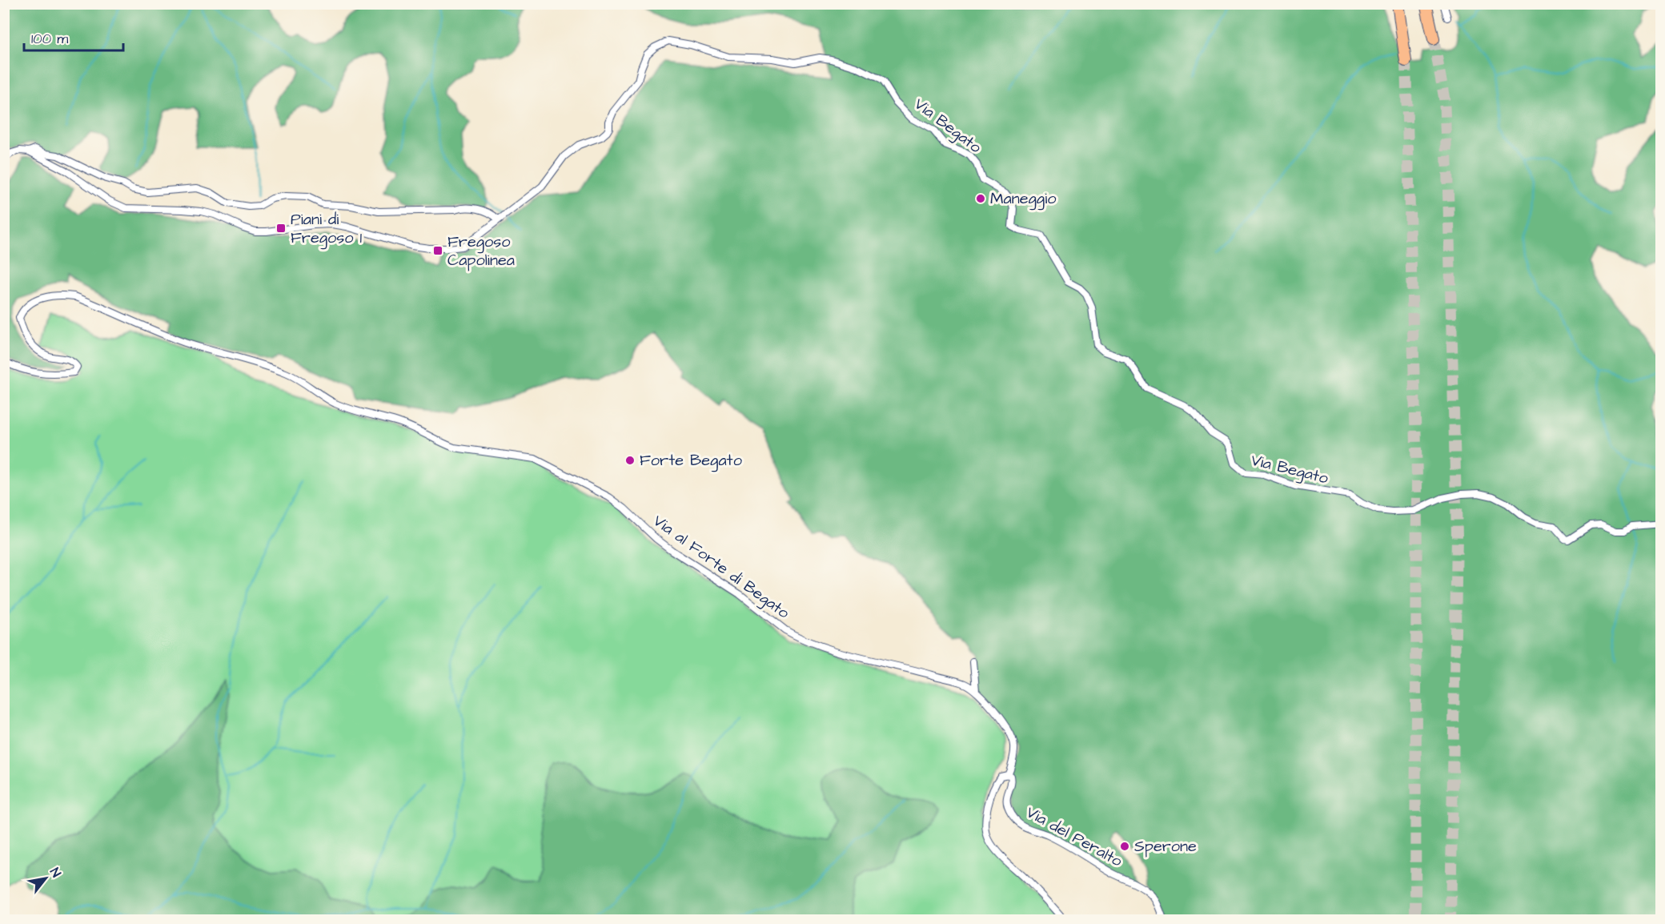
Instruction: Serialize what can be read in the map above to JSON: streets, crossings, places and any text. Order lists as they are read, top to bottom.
{
  "streets": {
    "street": ["Via Begato", "Via al Forte di Begato", "Via del Peralto"]
  },
  "crossings": [
    ["Via al Forte di Begato", "Via del Peralto"]
  ],
  "places": {
    "other": ["Maneggio", "Forte Begato", "Sperone"],
    "transit": ["Piani di Fregoso 1", "Fregoso Capolinea"]
  },
  "scale_bar": "100 m",
  "north": "top right"
}
